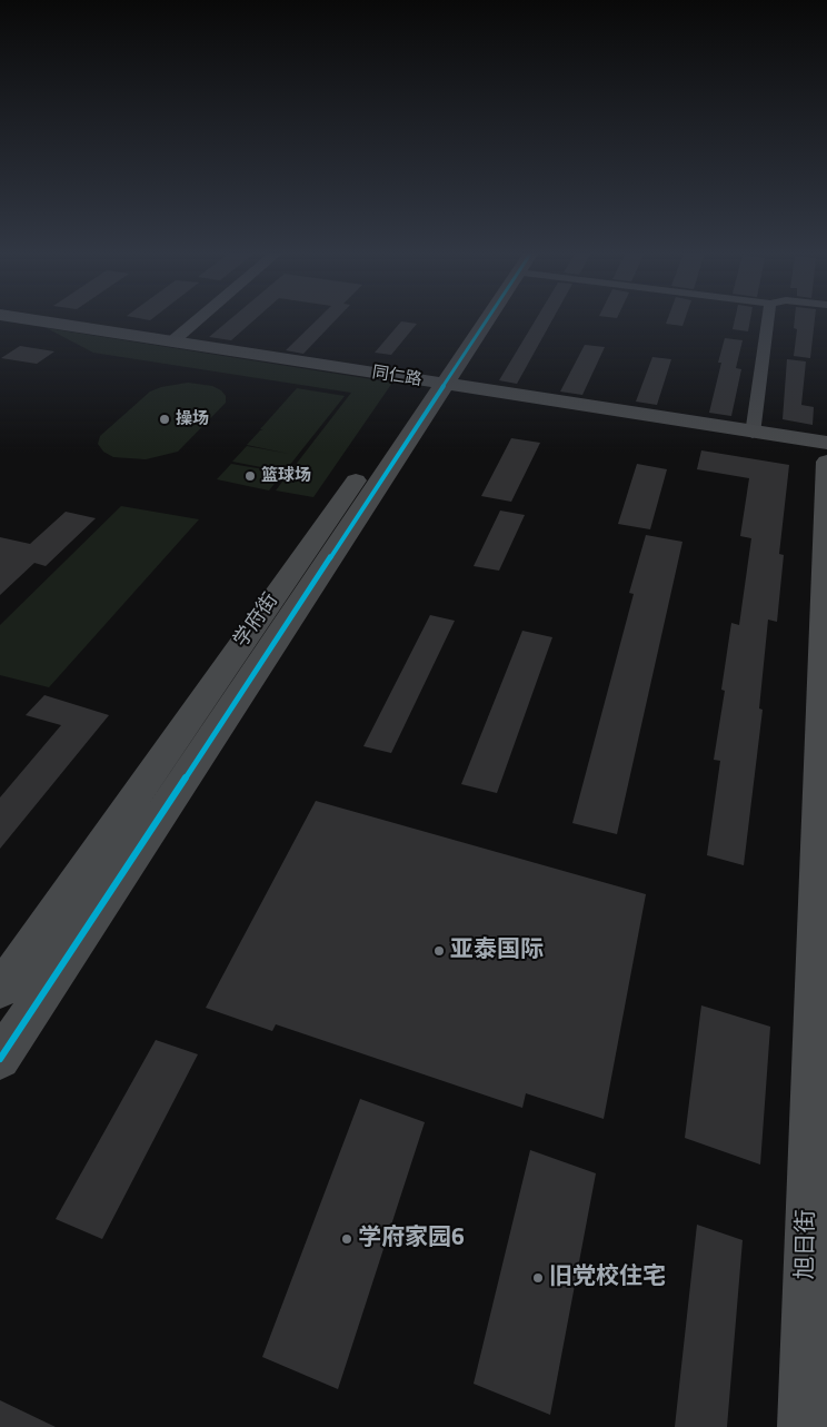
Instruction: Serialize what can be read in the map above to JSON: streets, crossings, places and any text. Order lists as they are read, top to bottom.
{
  "streets": {
    "main road": ["同仁路", "学府街", "旭日街"]
  },
  "crossings": [
    ["同仁路", "学府街"]
  ],
  "places": [
    "操场",
    "篮球场",
    "亚泰国际",
    "学府家园6",
    "旧党校住宅"
  ]
}
